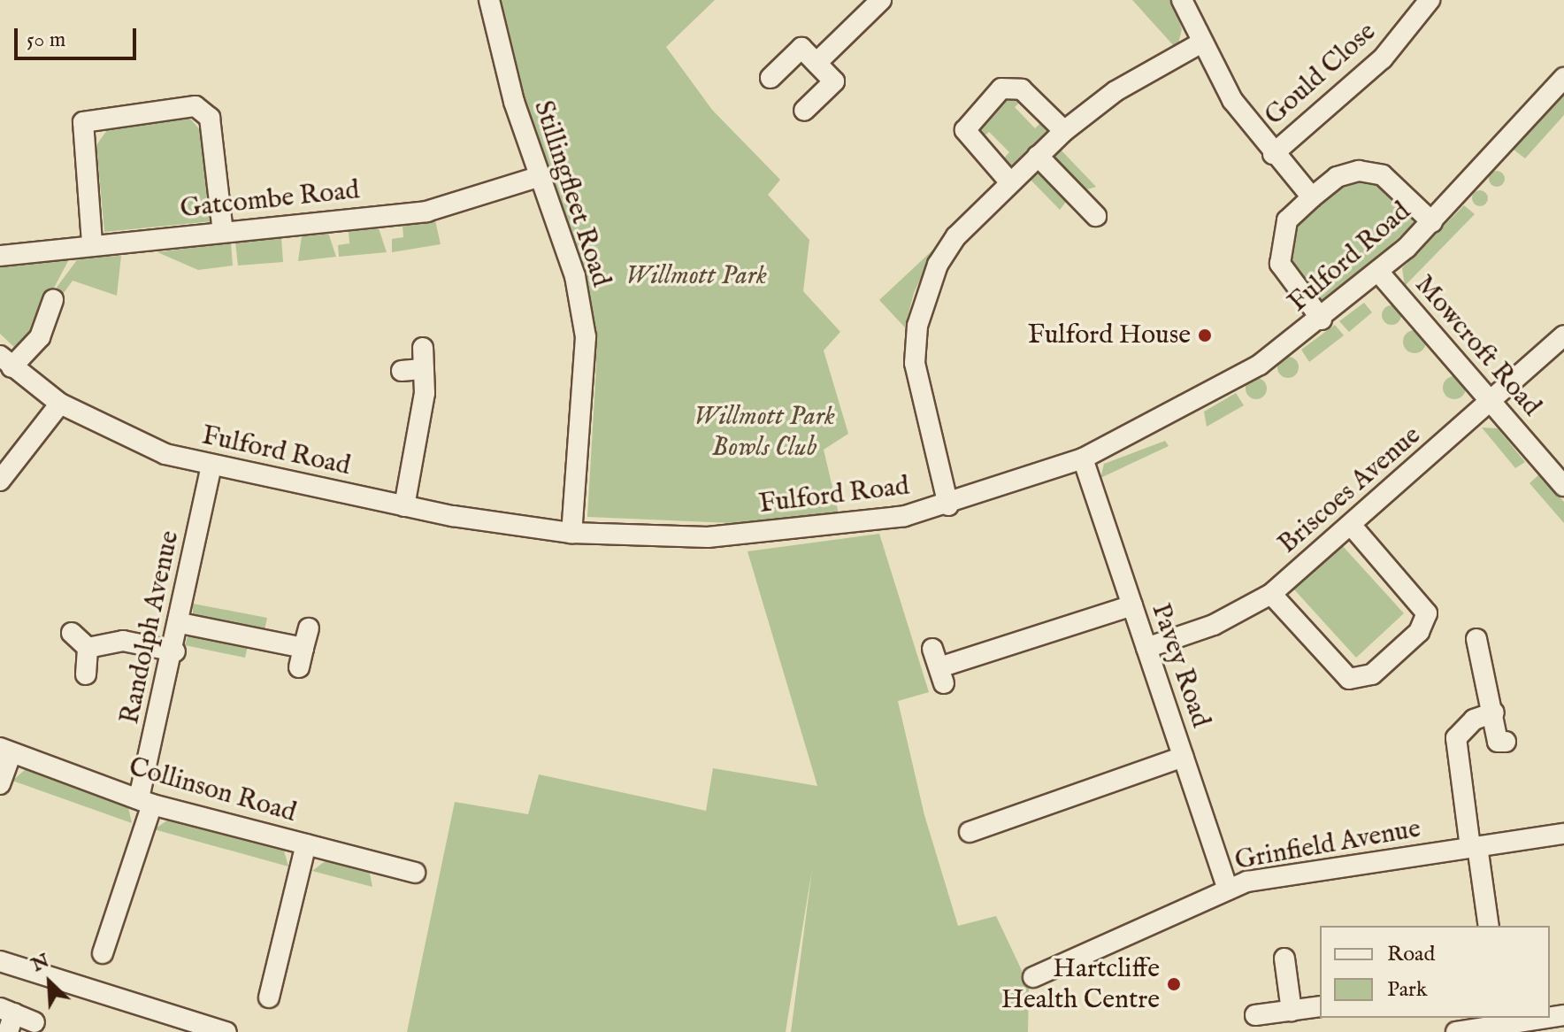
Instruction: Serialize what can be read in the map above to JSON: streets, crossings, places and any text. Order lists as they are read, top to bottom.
{
  "streets": {
    "street": [
      "Gould Close",
      "Stillingfleet Road",
      "Gatcombe Road",
      "Fulford Road",
      "Mowcroft Road",
      "Briscoes Avenue",
      "Randolph Avenue",
      "Pavey Road",
      "Collinson Road",
      "Grinfield Avenue"
    ]
  },
  "crossings": [
    ["Stillingfleet Road", "Gatcombe Road"],
    ["Stillingfleet Road", "Fulford Road"],
    ["Fulford Road", "Mowcroft Road"],
    ["Fulford Road", "Randolph Avenue"],
    ["Fulford Road", "Pavey Road"],
    ["Mowcroft Road", "Briscoes Avenue"],
    ["Briscoes Avenue", "Pavey Road"],
    ["Randolph Avenue", "Collinson Road"],
    ["Pavey Road", "Grinfield Avenue"]
  ],
  "parks": ["Willmott Park", "Willmott Park Bowls Club"],
  "places": ["Fulford House", "Hartcliffe Health Centre"],
  "legend": ["Road", "Park"],
  "scale_bar": "50 m",
  "north": "top left"
}
